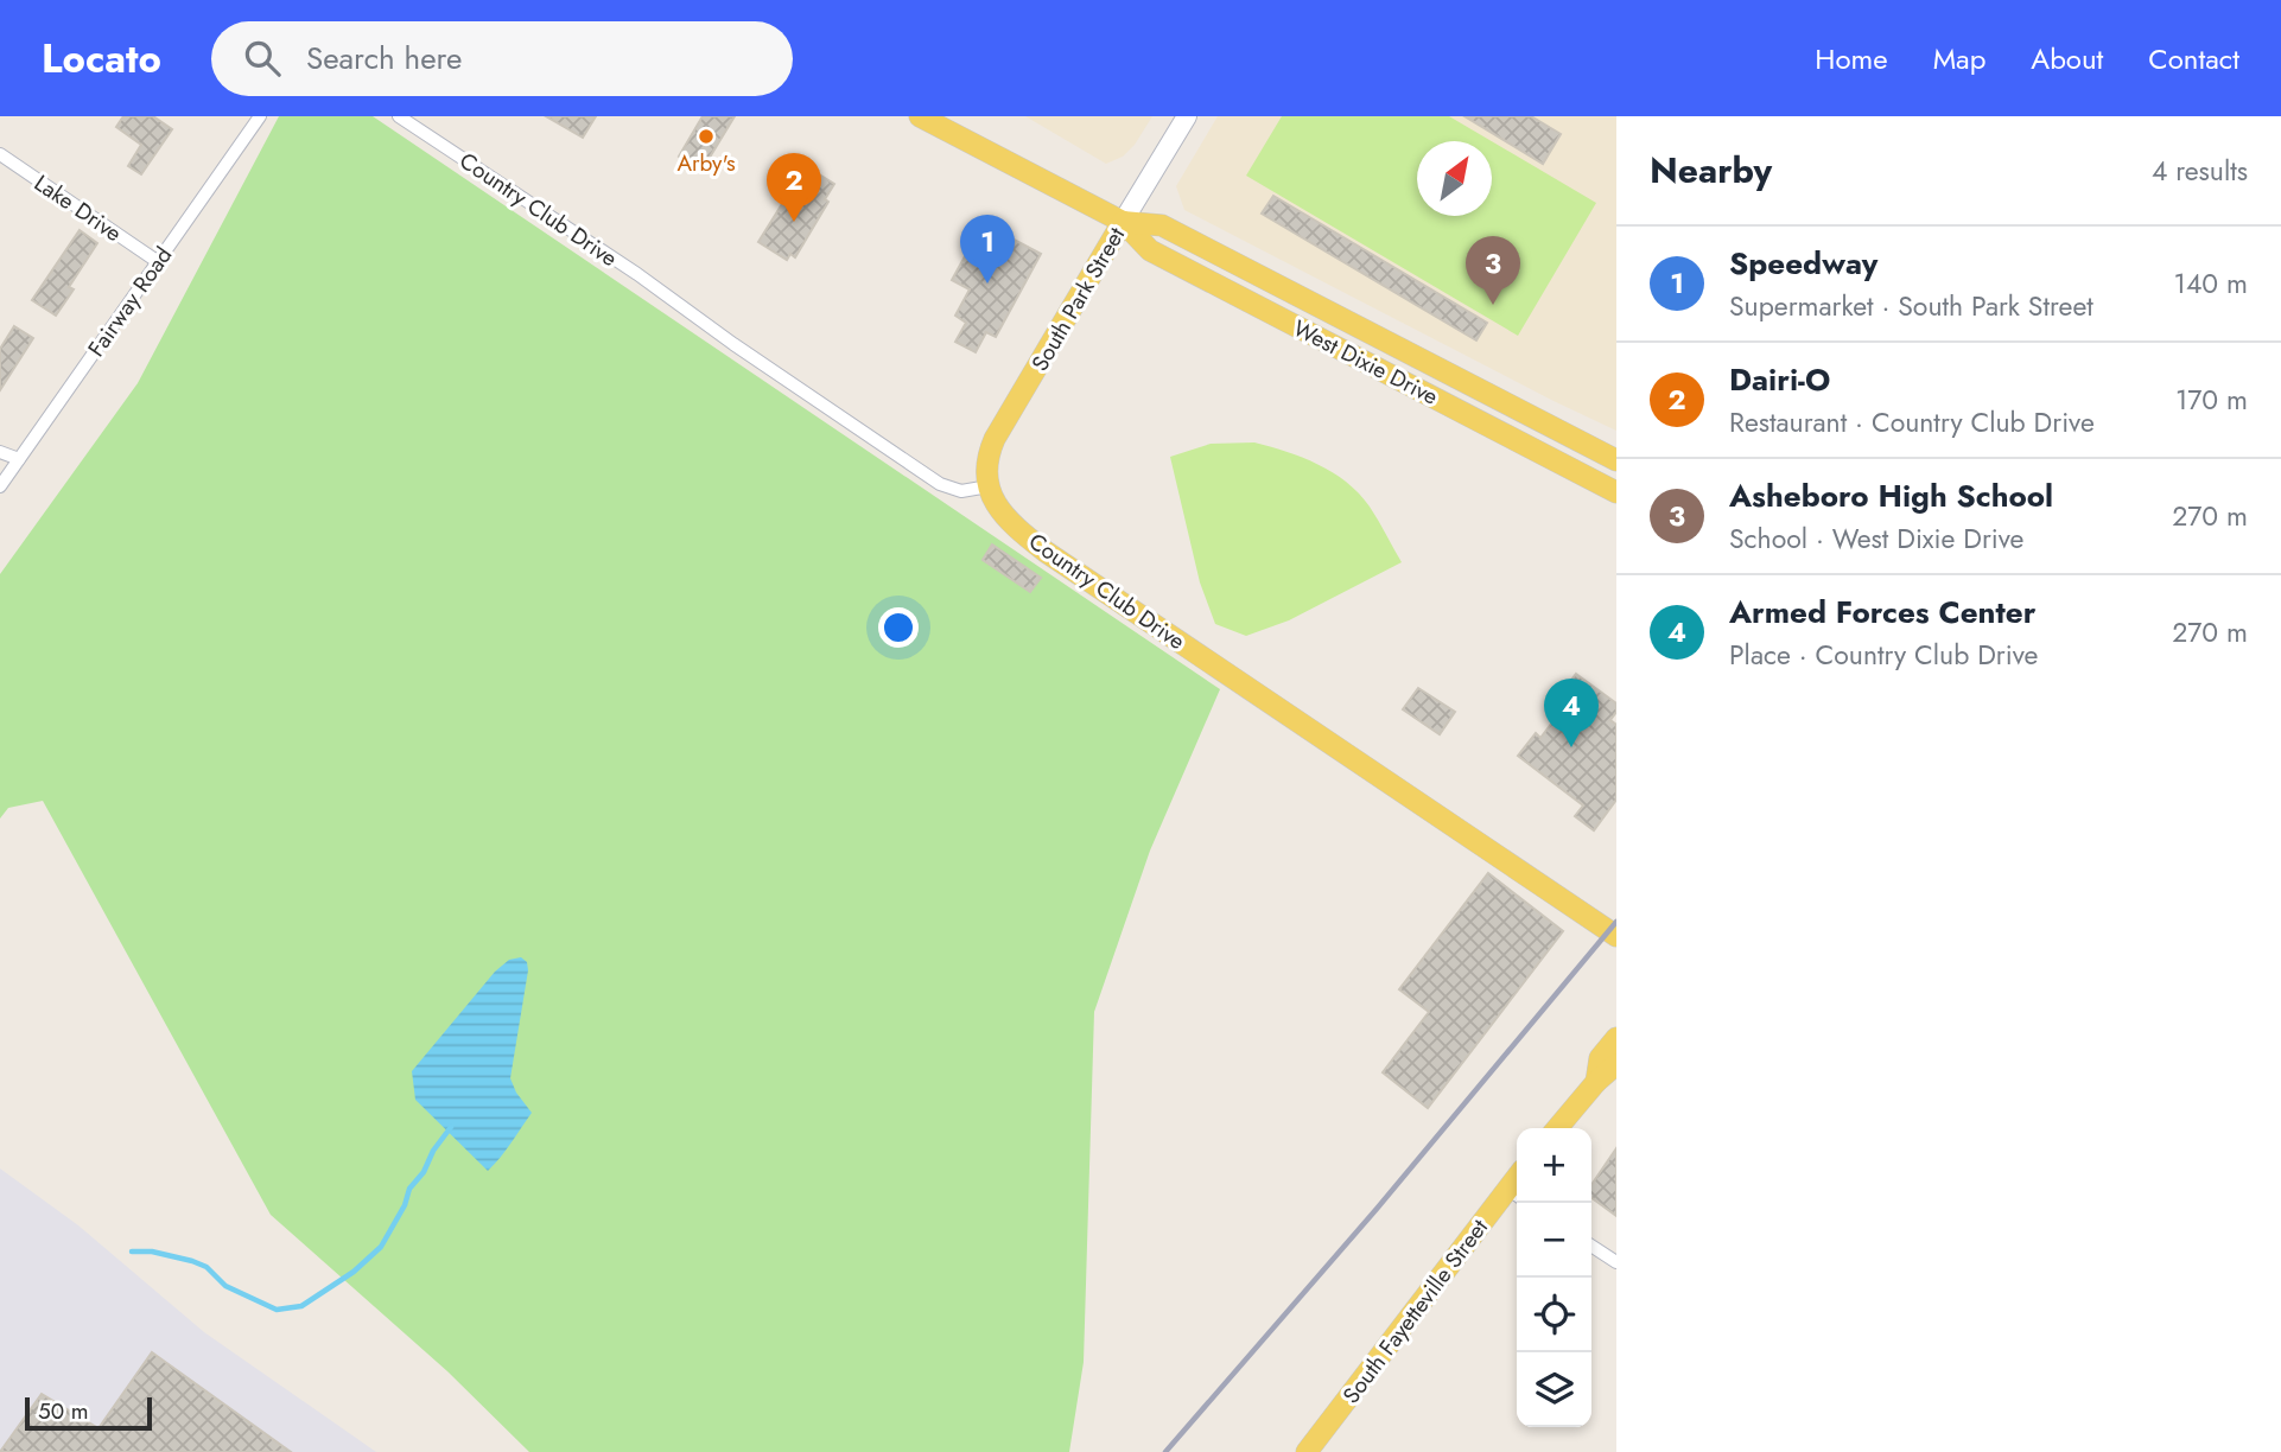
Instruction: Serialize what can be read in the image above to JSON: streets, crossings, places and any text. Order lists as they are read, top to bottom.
{
  "streets": {
    "main road": [
      "Country Club Drive",
      "South Park Street",
      "West Dixie Drive",
      "South Fayetteville Street"
    ],
    "street": ["Lake Drive", "Fairway Road"]
  },
  "crossings": [
    ["Lake Drive", "Fairway Road"],
    ["Country Club Drive", "South Park Street"],
    ["South Park Street", "West Dixie Drive"]
  ],
  "places": ["Arby's"],
  "scale_bar": "50 m",
  "north": "top right",
  "page": {
    "header": "Locato",
    "search": "Search here",
    "nav": [
      "Home",
      "Map",
      "About",
      "Contact"
    ],
    "heading": ["Nearby", "4 results"],
    "pins": [
      "2",
      "1",
      "3",
      "4"
    ],
    "list": [
      {
        "mark": "1",
        "name": "Speedway",
        "note": "Supermarket · South Park Street",
        "value": "140 m"
      },
      {
        "mark": "2",
        "name": "Dairi-O",
        "note": "Restaurant · Country Club Drive",
        "value": "170 m"
      },
      {
        "mark": "3",
        "name": "Asheboro High School",
        "note": "School · West Dixie Drive",
        "value": "270 m"
      },
      {
        "mark": "4",
        "name": "Armed Forces Center",
        "note": "Place · Country Club Drive",
        "value": "270 m"
      }
    ],
    "map_buttons": ["+", "−"],
    "scale": "50 m"
  }
}
